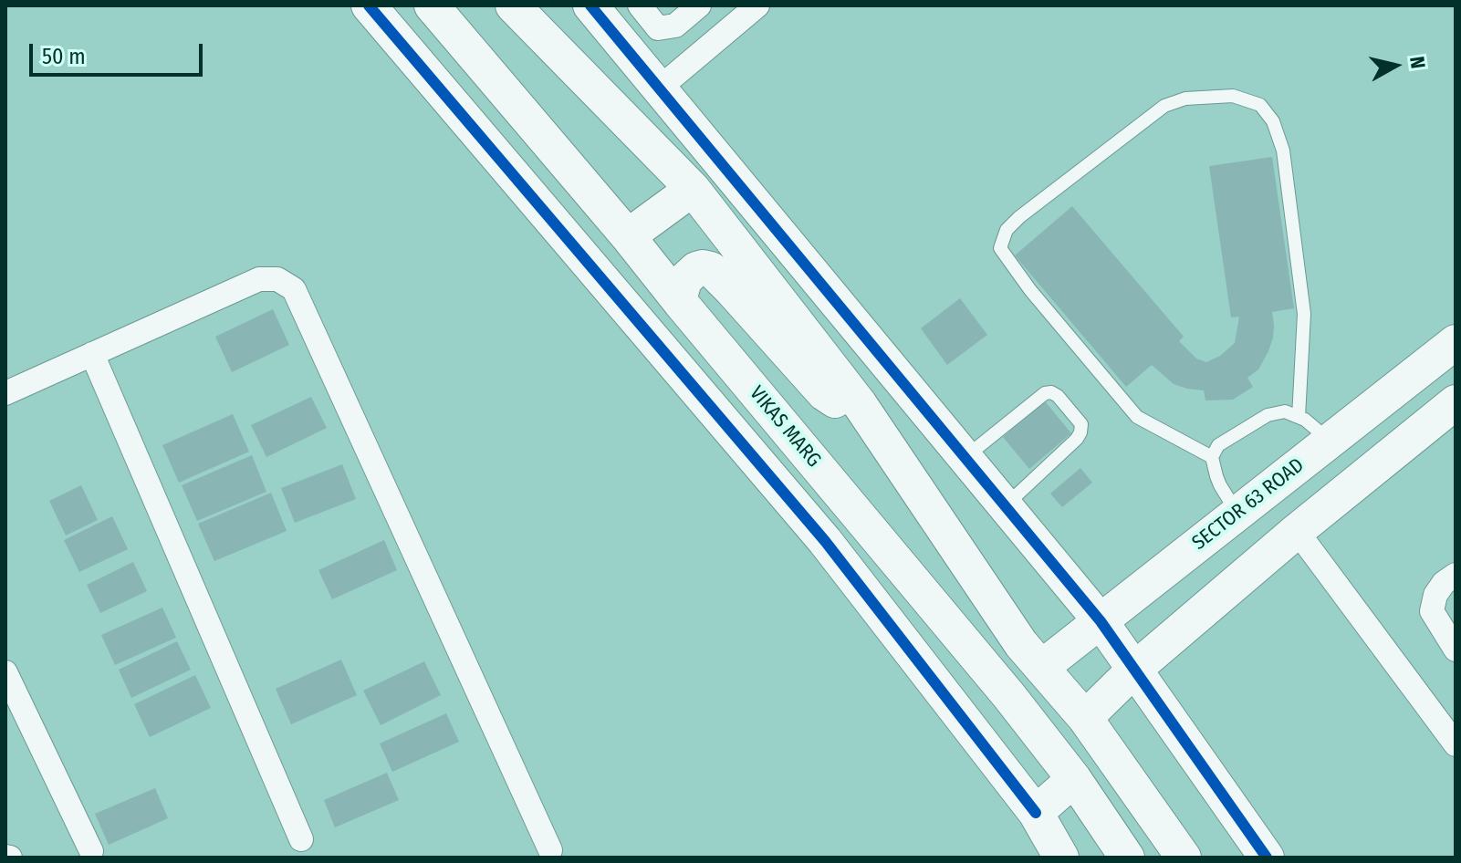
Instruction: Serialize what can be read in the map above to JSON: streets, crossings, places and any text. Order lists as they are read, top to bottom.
{
  "streets": {
    "street": ["VIKAS MARG", "SECTOR 63 ROAD"]
  },
  "scale_bar": "50 m",
  "north": "right"
}
